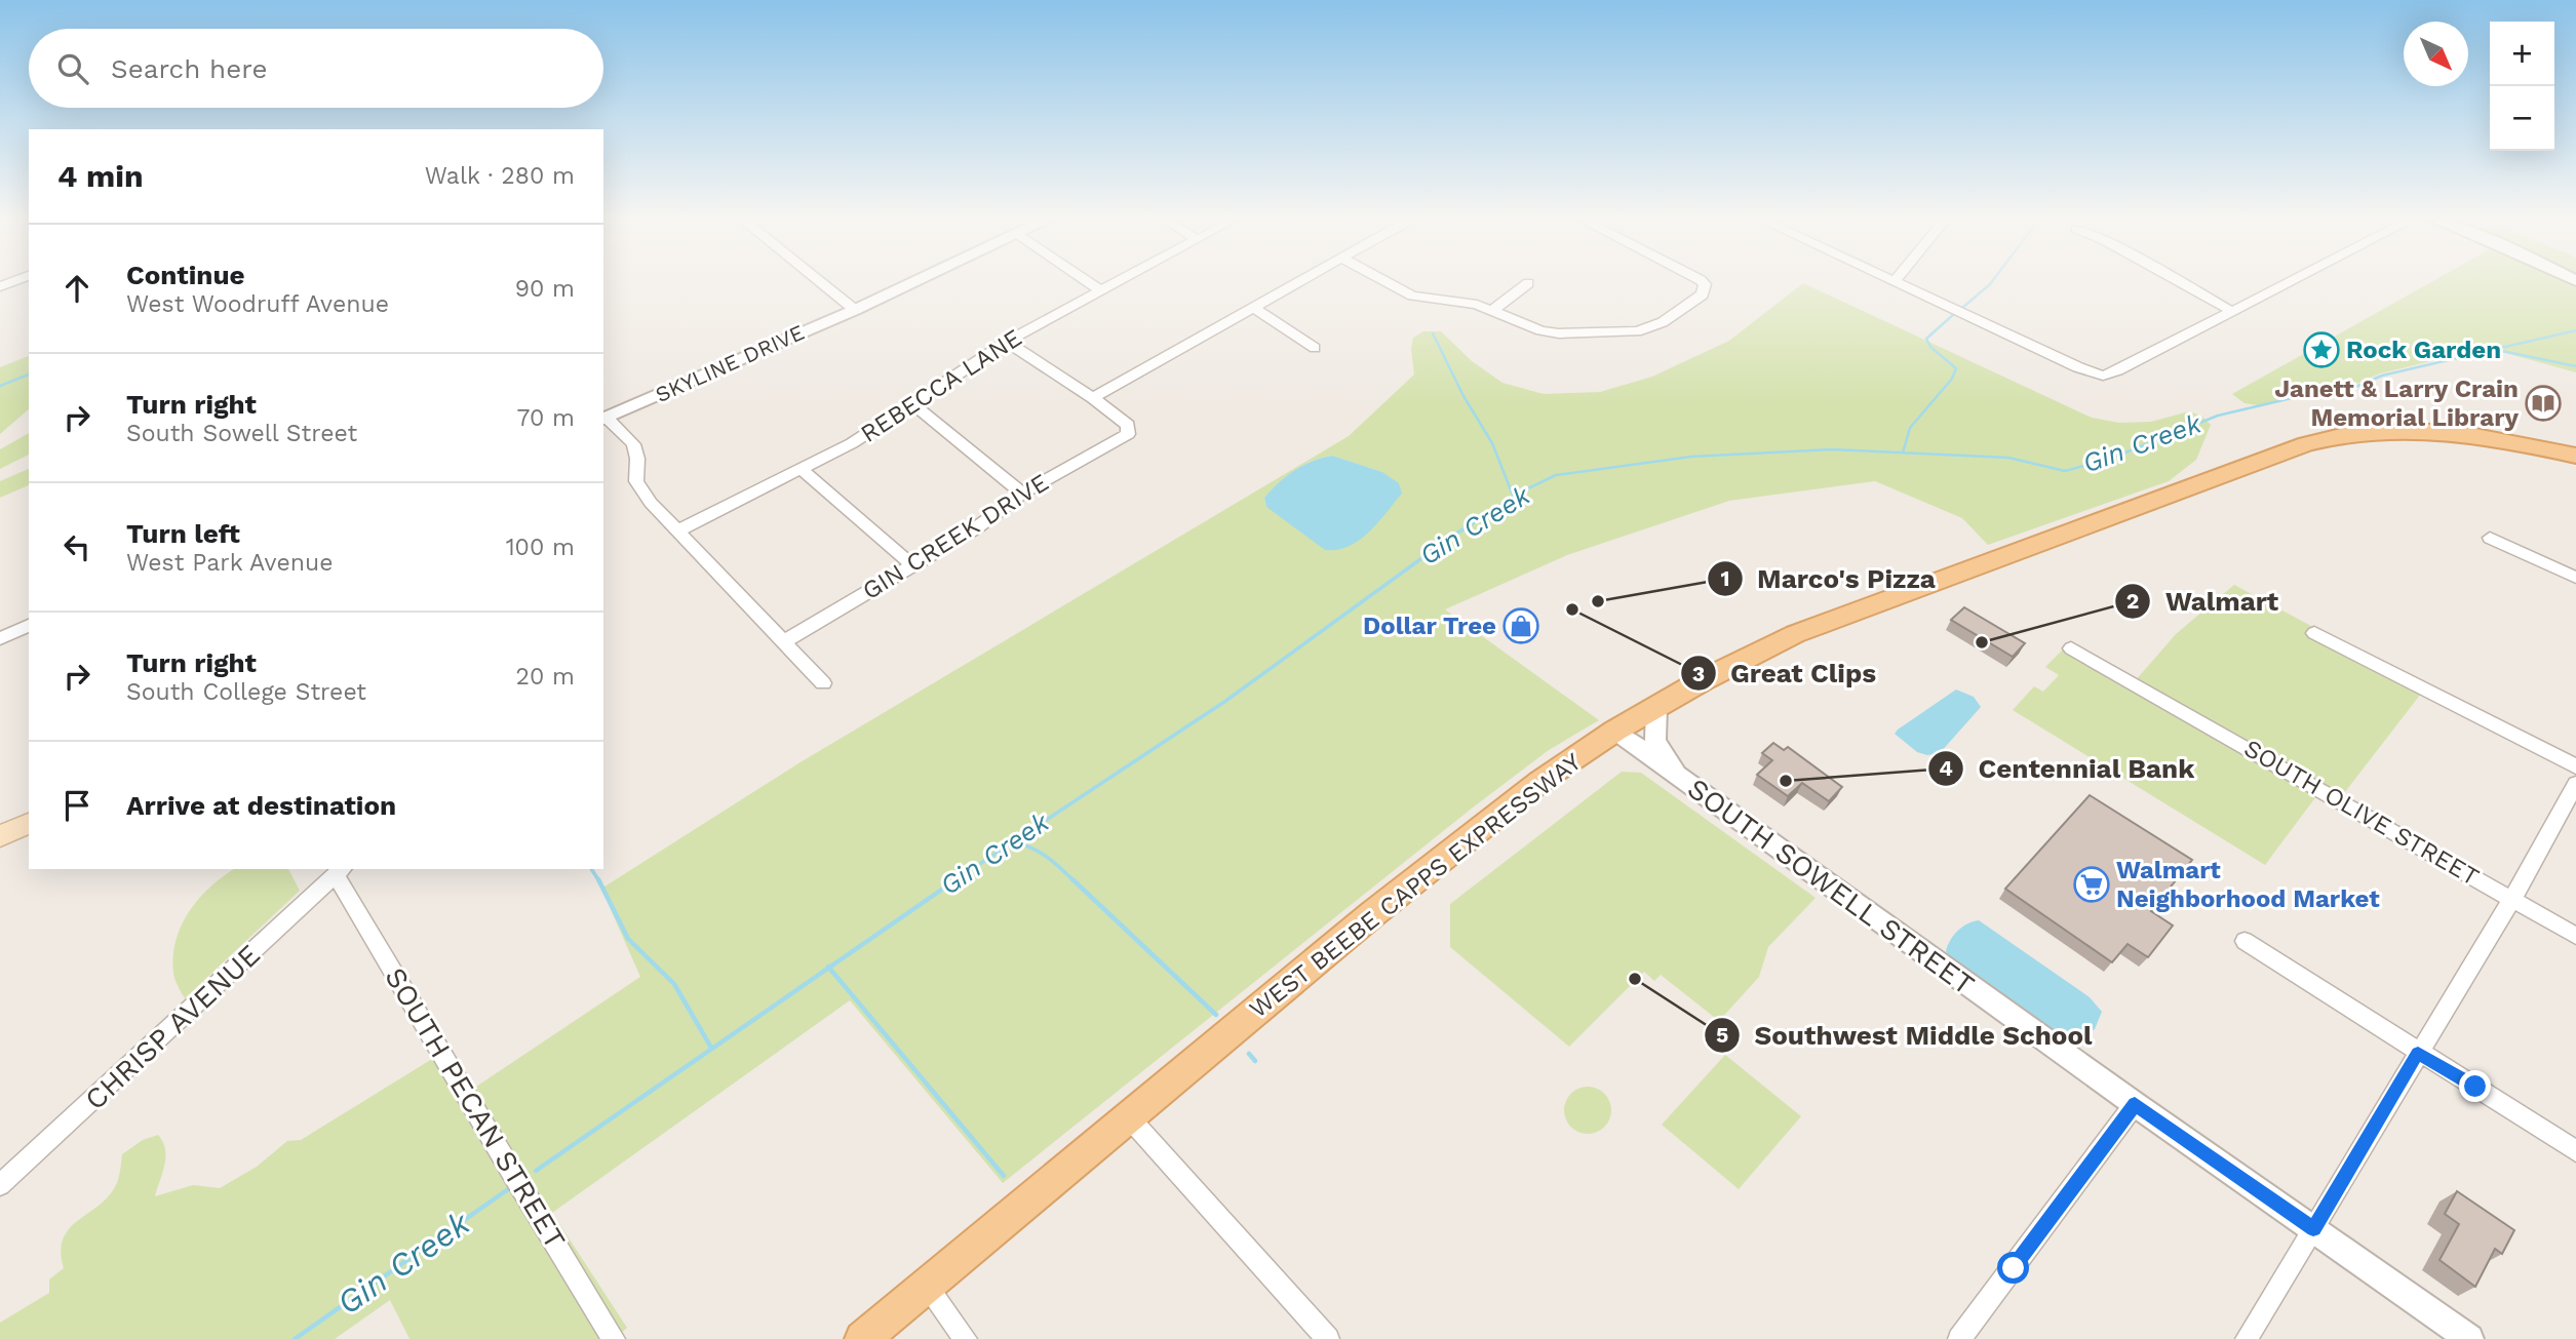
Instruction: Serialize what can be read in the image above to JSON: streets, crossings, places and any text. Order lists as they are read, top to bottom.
{
  "streets": {
    "main road": ["WEST BEEBE CAPPS EXPRESSWAY"],
    "street": [
      "SKYLINE DRIVE",
      "REBECCA LANE",
      "GIN CREEK DRIVE",
      "SOUTH OLIVE STREET",
      "SOUTH SOWELL STREET",
      "CHRISP AVENUE",
      "SOUTH PECAN STREET"
    ]
  },
  "crossings": [
    ["WEST BEEBE CAPPS EXPRESSWAY", "SOUTH SOWELL STREET"],
    ["CHRISP AVENUE", "SOUTH PECAN STREET"]
  ],
  "water": ["Gin Creek"],
  "places": {
    "place": ["Rock Garden"],
    "library": ["Janett & Larry Crain Memorial Library"],
    "other": [
      "Marco's Pizza",
      "Great Clips",
      "Walmart",
      "Centennial Bank",
      "Southwest Middle School"
    ],
    "shop": ["Dollar Tree"],
    "supermarket": ["Walmart Neighborhood Market"]
  },
  "north": "bottom right",
  "page": {
    "map_buttons": ["+", "−"],
    "search": "Search here",
    "heading": ["4 min", "Walk · 280 m"],
    "list": [
      ["Continue", "West Woodruff Avenue", "90 m"],
      ["Turn right", "South Sowell Street", "70 m"],
      ["Turn left", "West Park Avenue", "100 m"],
      ["Turn right", "South College Street", "20 m"],
      "Arrive at destination"
    ]
  }
}
